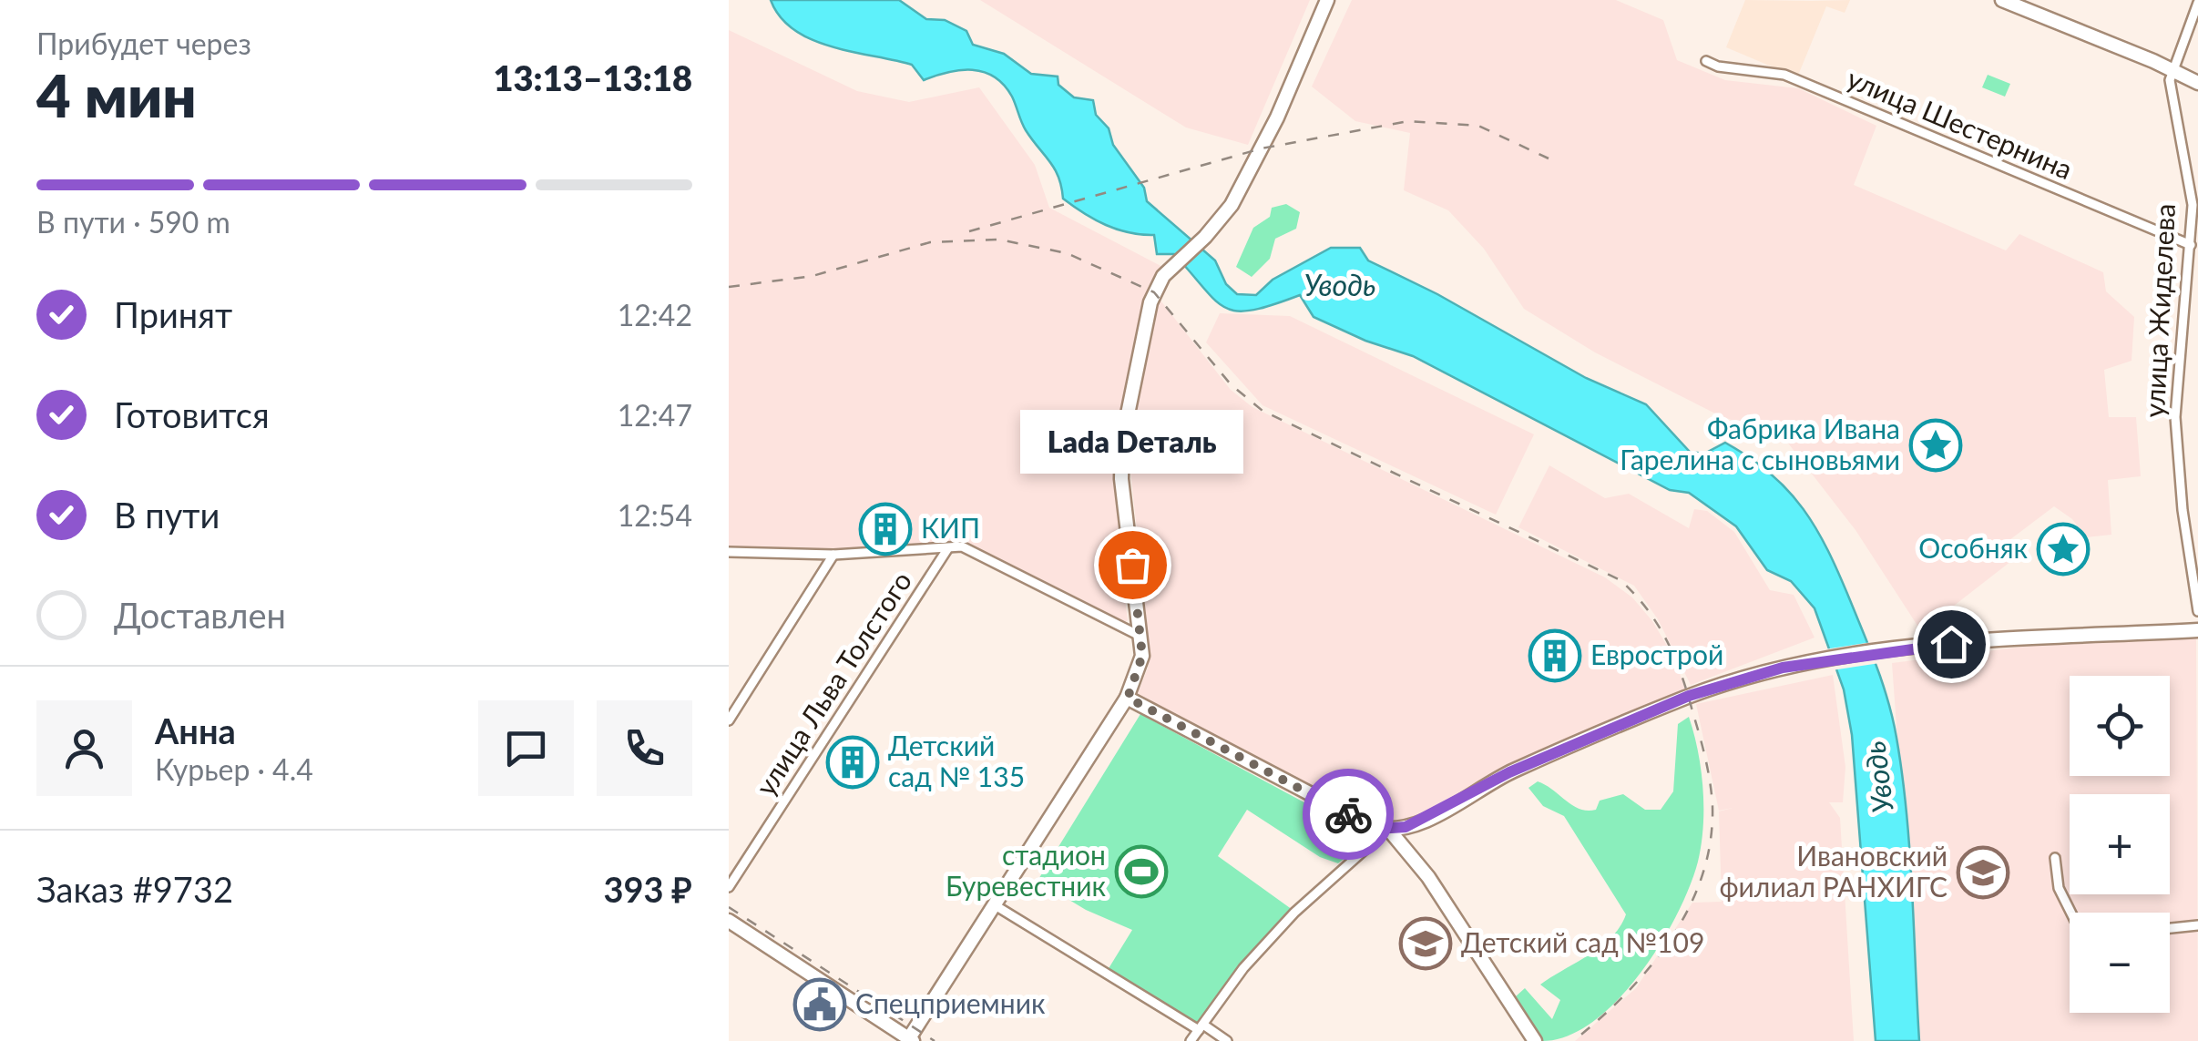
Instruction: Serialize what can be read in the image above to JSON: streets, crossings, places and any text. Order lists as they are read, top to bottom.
{
  "streets": {
    "street": ["улица Шестернина", "улица Жиделева", "улица Льва Толстого"]
  },
  "crossings": [
    ["улица Шестернина", "улица Жиделева"]
  ],
  "water": ["Уводь"],
  "places": {
    "place": ["Фабрика Ивана Гарелина с сыновьями", "Особняк"],
    "building": ["КИП", "Еврострой", "Детский сад № 135"],
    "other": ["Lada Dеталь"],
    "sports": ["стадион Буревестник"],
    "school or university": ["Ивановский филиал РАНХИГС", "Детский сад №109"],
    "public building": ["Спецприемник"]
  },
  "page": {
    "heading": ["4 мин", "Прибудет через", "13:13–13:18"],
    "panel": [
      "Анна",
      "Курьер · 4.4",
      "Заказ #9732",
      "393 ₽"
    ],
    "bar": "В пути · 590 m",
    "list": [
      ["Принят", "12:42"],
      ["Готовится", "12:47"],
      ["В пути", "12:54"],
      "Доставлен"
    ],
    "bubble": "Lada Dеталь",
    "map_buttons": ["+", "−"]
  }
}
